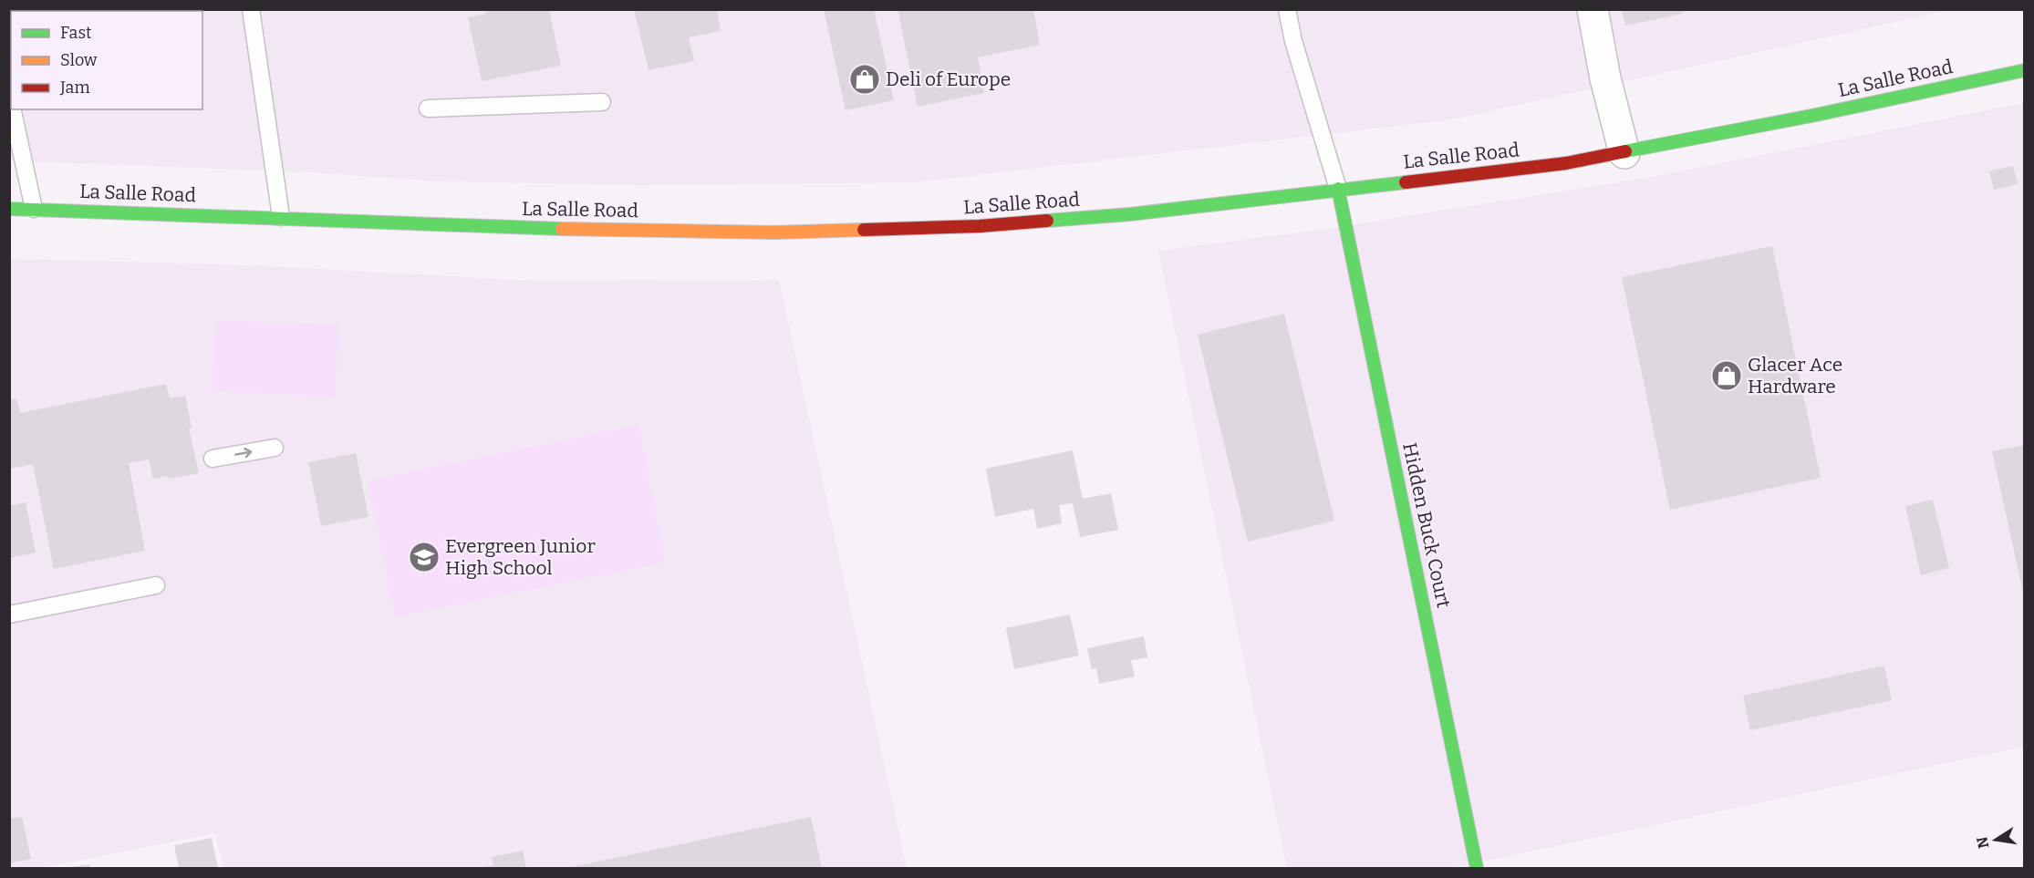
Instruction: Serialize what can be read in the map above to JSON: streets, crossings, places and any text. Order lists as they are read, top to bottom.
{
  "streets": {
    "main road": ["La Salle Road", "Hidden Buck Court"]
  },
  "crossings": [
    ["La Salle Road", "Hidden Buck Court"]
  ],
  "places": {
    "shop": ["Deli of Europe", "Glacer Ace Hardware"],
    "school or university": ["Evergreen Junior High School"]
  },
  "legend": ["Fast", "Slow", "Jam"],
  "north": "left"
}
